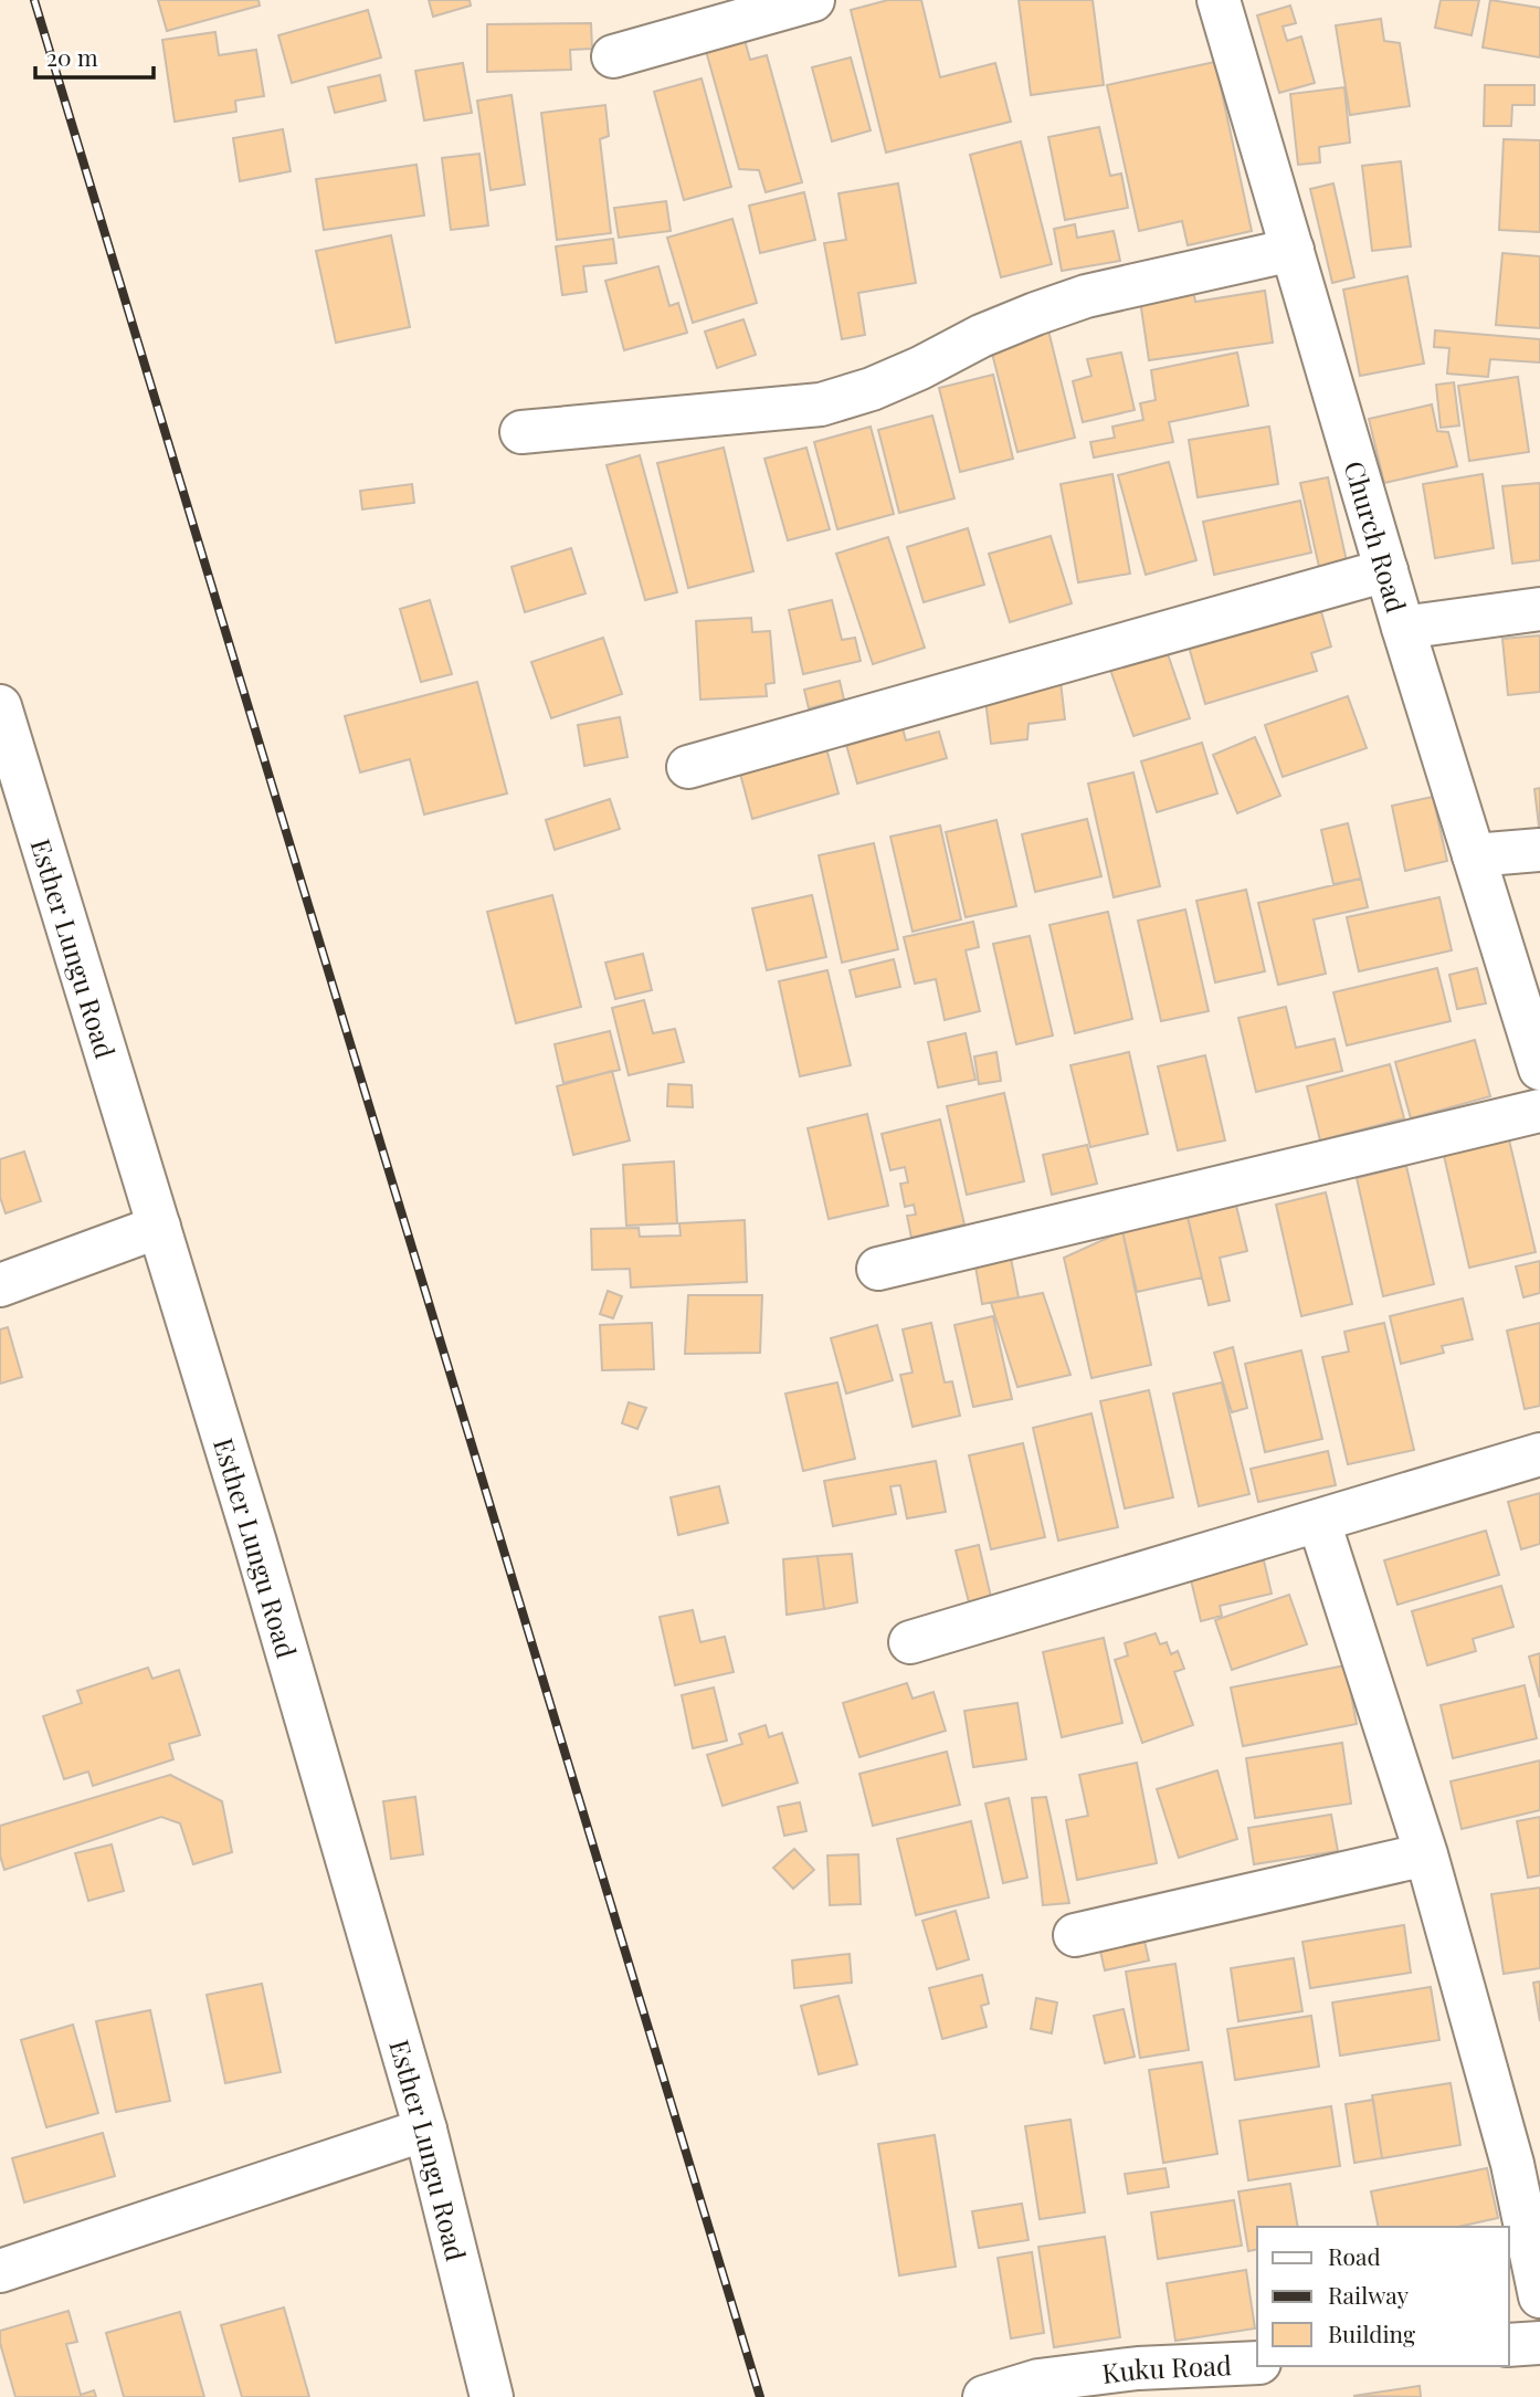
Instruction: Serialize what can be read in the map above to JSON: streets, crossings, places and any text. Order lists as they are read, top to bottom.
{
  "streets": {
    "street": ["Church Road", "Esther Lungu Road", "Kuku Road"]
  },
  "legend": ["Road", "Railway", "Building"],
  "scale_bar": "20 m"
}
